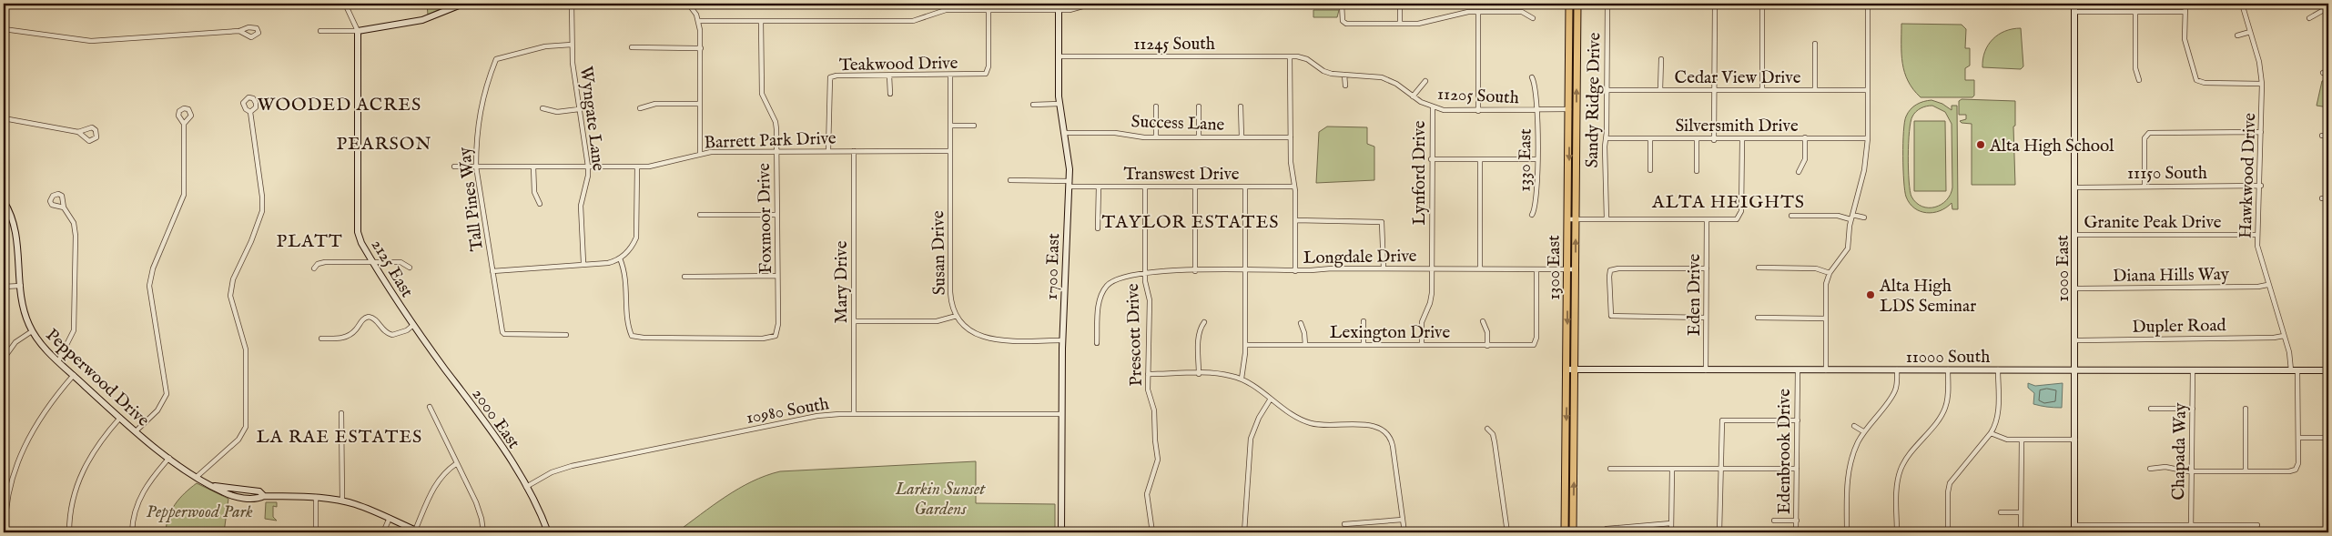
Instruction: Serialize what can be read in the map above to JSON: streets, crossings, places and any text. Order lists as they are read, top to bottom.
{
  "streets": {
    "main road": ["1300 East"],
    "street": [
      "11245 South",
      "Teakwood Drive",
      "Cedar View Drive",
      "11205 South",
      "Sandy Ridge Drive",
      "Wyngate Lane",
      "Success Lane",
      "Silversmith Drive",
      "Barrett Park Drive",
      "1330 East",
      "11150 South",
      "Transwest Drive",
      "Lynford Drive",
      "Hawkwood Drive",
      "Tall Pines Way",
      "Foxmoor Drive",
      "Granite Peak Drive",
      "Susan Drive",
      "Longdale Drive",
      "1700 East",
      "2125 East",
      "1000 East",
      "Diana Hills Way",
      "Mary Drive",
      "Eden Drive",
      "Dupler Road",
      "Lexington Drive",
      "Prescott Drive",
      "11000 South",
      "Pepperwood Drive",
      "10980 South",
      "2000 East",
      "Edenbrook Drive",
      "Chapada Way"
    ]
  },
  "crossings": [
    ["11245 South", "11205 South"],
    ["11245 South", "1700 East"],
    ["Teakwood Drive", "Barrett Park Drive"],
    ["Teakwood Drive", "Susan Drive"],
    ["Cedar View Drive", "Sandy Ridge Drive"],
    ["11205 South", "1330 East"],
    ["11205 South", "Lynford Drive"],
    ["11205 South", "1300 East"],
    ["Sandy Ridge Drive", "Silversmith Drive"],
    ["Wyngate Lane", "Barrett Park Drive"],
    ["Wyngate Lane", "Tall Pines Way"],
    ["Success Lane", "1700 East"],
    ["Barrett Park Drive", "Tall Pines Way"],
    ["Barrett Park Drive", "Foxmoor Drive"],
    ["Barrett Park Drive", "Susan Drive"],
    ["Barrett Park Drive", "Mary Drive"],
    ["11150 South", "Hawkwood Drive"],
    ["11150 South", "1000 East"],
    ["Transwest Drive", "1700 East"],
    ["Transwest Drive", "Prescott Drive"],
    ["Lynford Drive", "Longdale Drive"],
    ["Lynford Drive", "Lexington Drive"],
    ["Hawkwood Drive", "Granite Peak Drive"],
    ["Hawkwood Drive", "Diana Hills Way"],
    ["Hawkwood Drive", "Dupler Road"],
    ["Hawkwood Drive", "11000 South"],
    ["Granite Peak Drive", "1000 East"],
    ["Susan Drive", "1700 East"],
    ["Longdale Drive", "1300 East"],
    ["Longdale Drive", "Lexington Drive"],
    ["Longdale Drive", "Prescott Drive"],
    ["1700 East", "10980 South"],
    ["2125 East", "2000 East"],
    ["1300 East", "11000 South"],
    ["1000 East", "Diana Hills Way"],
    ["1000 East", "Dupler Road"],
    ["1000 East", "11000 South"],
    ["Mary Drive", "10980 South"],
    ["Eden Drive", "11000 South"],
    ["11000 South", "Edenbrook Drive"],
    ["11000 South", "Chapada Way"],
    ["10980 South", "2000 East"]
  ],
  "districts": [
    "WOODED ACRES",
    "PEARSON",
    "ALTA HEIGHTS",
    "TAYLOR ESTATES",
    "PLATT",
    "LA RAE ESTATES"
  ],
  "parks": ["Larkin Sunset Gardens", "Pepperwood Park"],
  "places": ["Alta High School", "Alta High LDS Seminar"]
}
